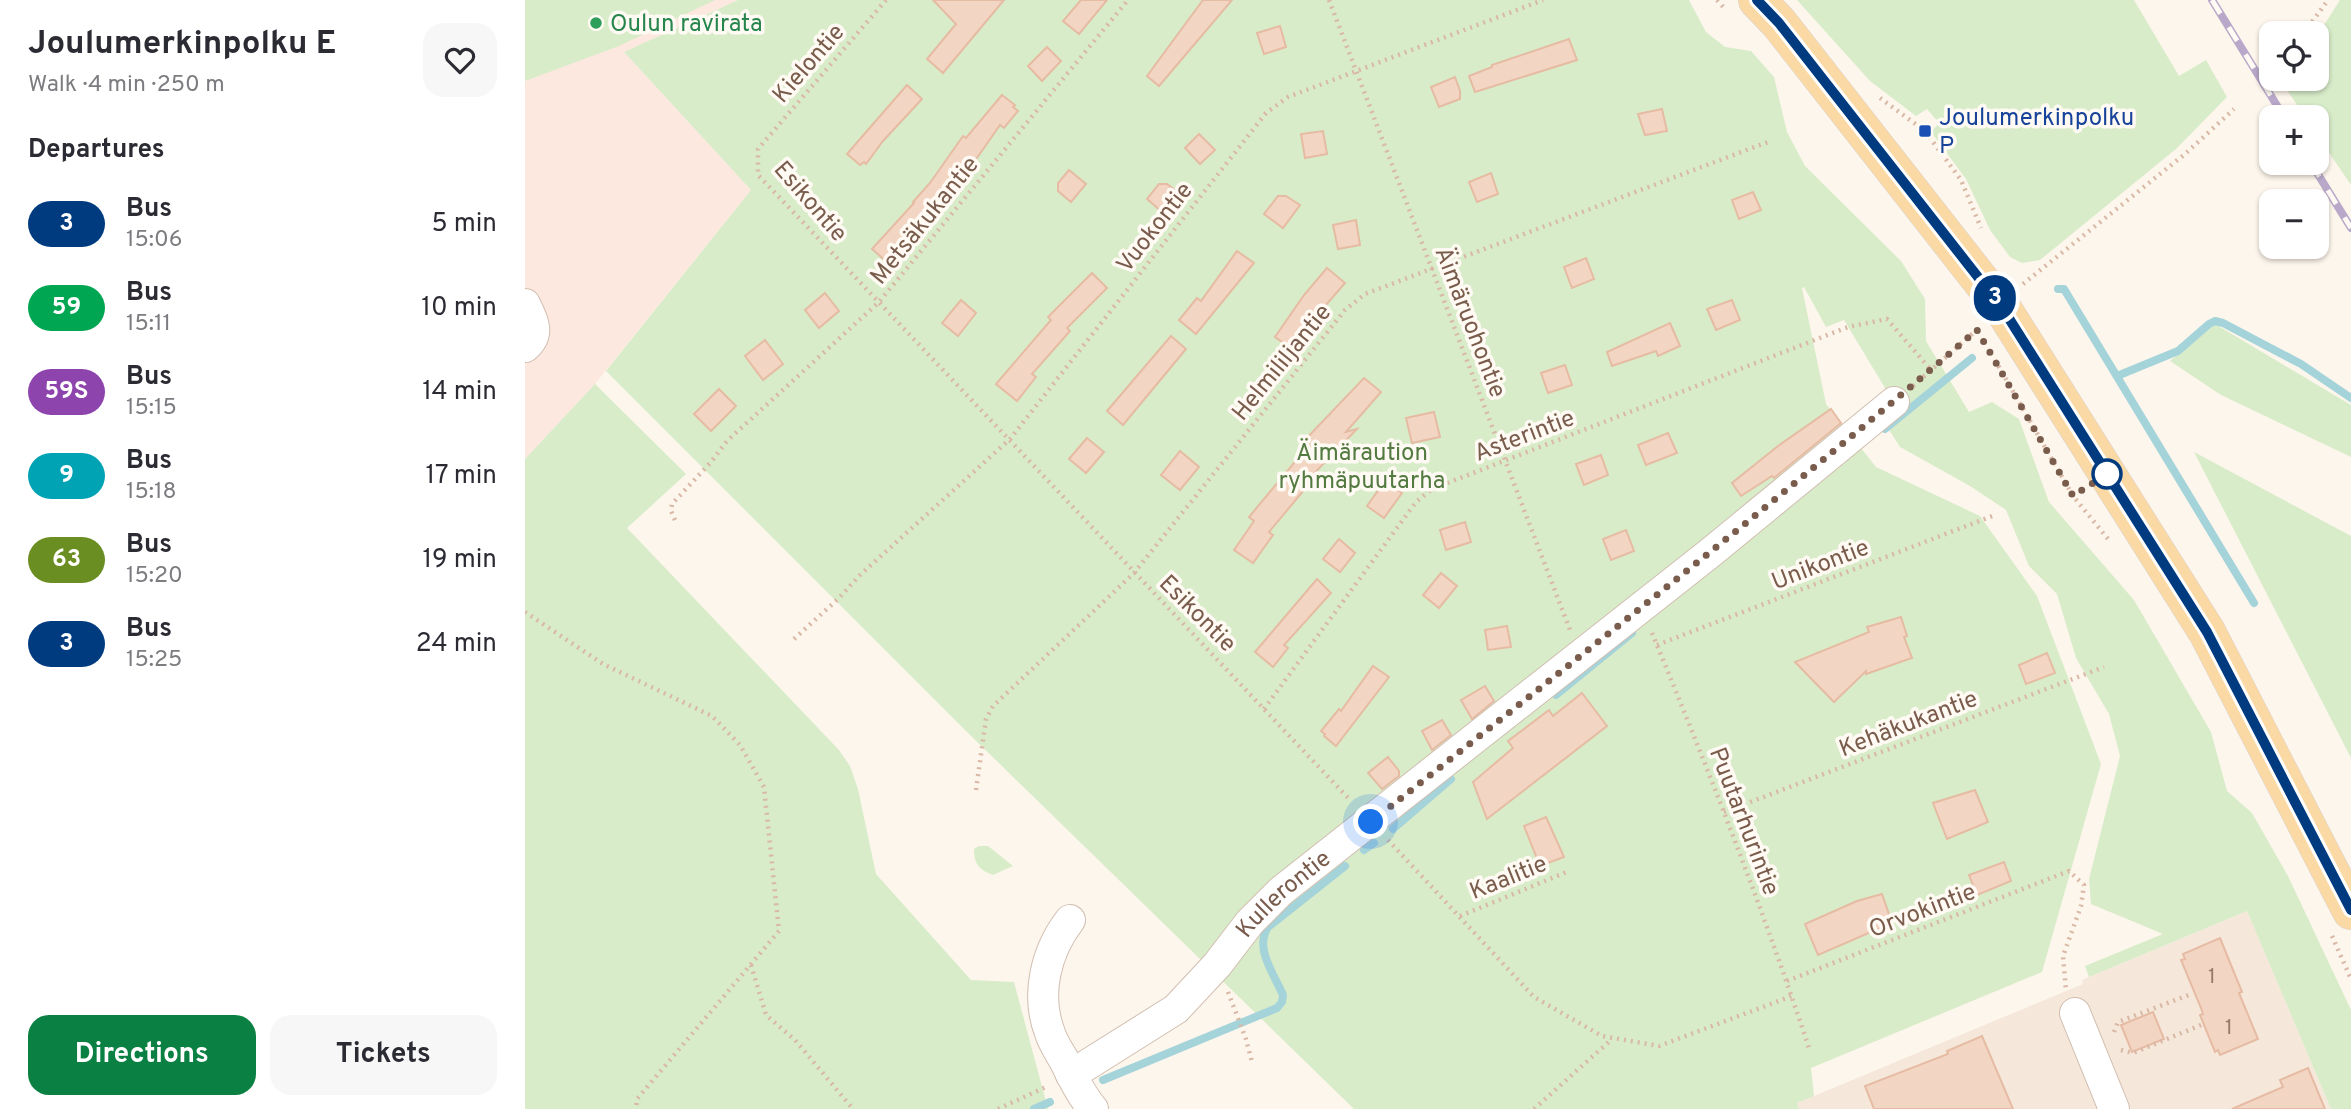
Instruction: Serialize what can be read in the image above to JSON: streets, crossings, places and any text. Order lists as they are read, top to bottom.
{
  "streets": {
    "street": ["Kullerontie"],
    "path": [
      "Kielontie",
      "Esikontie",
      "Metsäkukantie",
      "Vuokontie",
      "Äimäruohontie",
      "Helmililjantie",
      "Asterintie",
      "Unikontie",
      "Kehäkukantie",
      "Puutarhurintie",
      "Kaalitie",
      "Orvokintie"
    ]
  },
  "crossings": [
    ["Kielontie", "Esikontie"],
    ["Esikontie", "Metsäkukantie"],
    ["Esikontie", "Vuokontie"],
    ["Esikontie", "Helmililjantie"],
    ["Esikontie", "Asterintie"],
    ["Esikontie", "Puutarhurintie"],
    ["Esikontie", "Kaalitie"],
    ["Esikontie", "Kullerontie"],
    ["Vuokontie", "Äimäruohontie"],
    ["Äimäruohontie", "Helmililjantie"],
    ["Äimäruohontie", "Asterintie"],
    ["Äimäruohontie", "Kullerontie"],
    ["Unikontie", "Puutarhurintie"],
    ["Kehäkukantie", "Puutarhurintie"],
    ["Puutarhurintie", "Kullerontie"],
    ["Puutarhurintie", "Orvokintie"]
  ],
  "parks": ["Äimäraution ryhmäpuutarha"],
  "places": {
    "other": ["Oulun ravirata"],
    "transit": ["Joulumerkinpolku P"]
  },
  "lines": ["bus line 3"],
  "house_numbers": ["1", "1"],
  "page": {
    "heading": [
      ["Joulumerkinpolku E", "Walk · 4 min · 250 m"],
      "Departures"
    ],
    "on_map": "3",
    "map_buttons": ["+", "−"],
    "list": [
      {
        "mark": "3",
        "name": "Bus",
        "note": "15:06",
        "value": "5 min"
      },
      {
        "mark": "59",
        "name": "Bus",
        "note": "15:11",
        "value": "10 min"
      },
      {
        "mark": "59S",
        "name": "Bus",
        "note": "15:15",
        "value": "14 min"
      },
      {
        "mark": "9",
        "name": "Bus",
        "note": "15:18",
        "value": "17 min"
      },
      {
        "mark": "63",
        "name": "Bus",
        "note": "15:20",
        "value": "19 min"
      },
      {
        "mark": "3",
        "name": "Bus",
        "note": "15:25",
        "value": "24 min"
      }
    ],
    "buttons": ["Directions", "Tickets"]
  }
}
